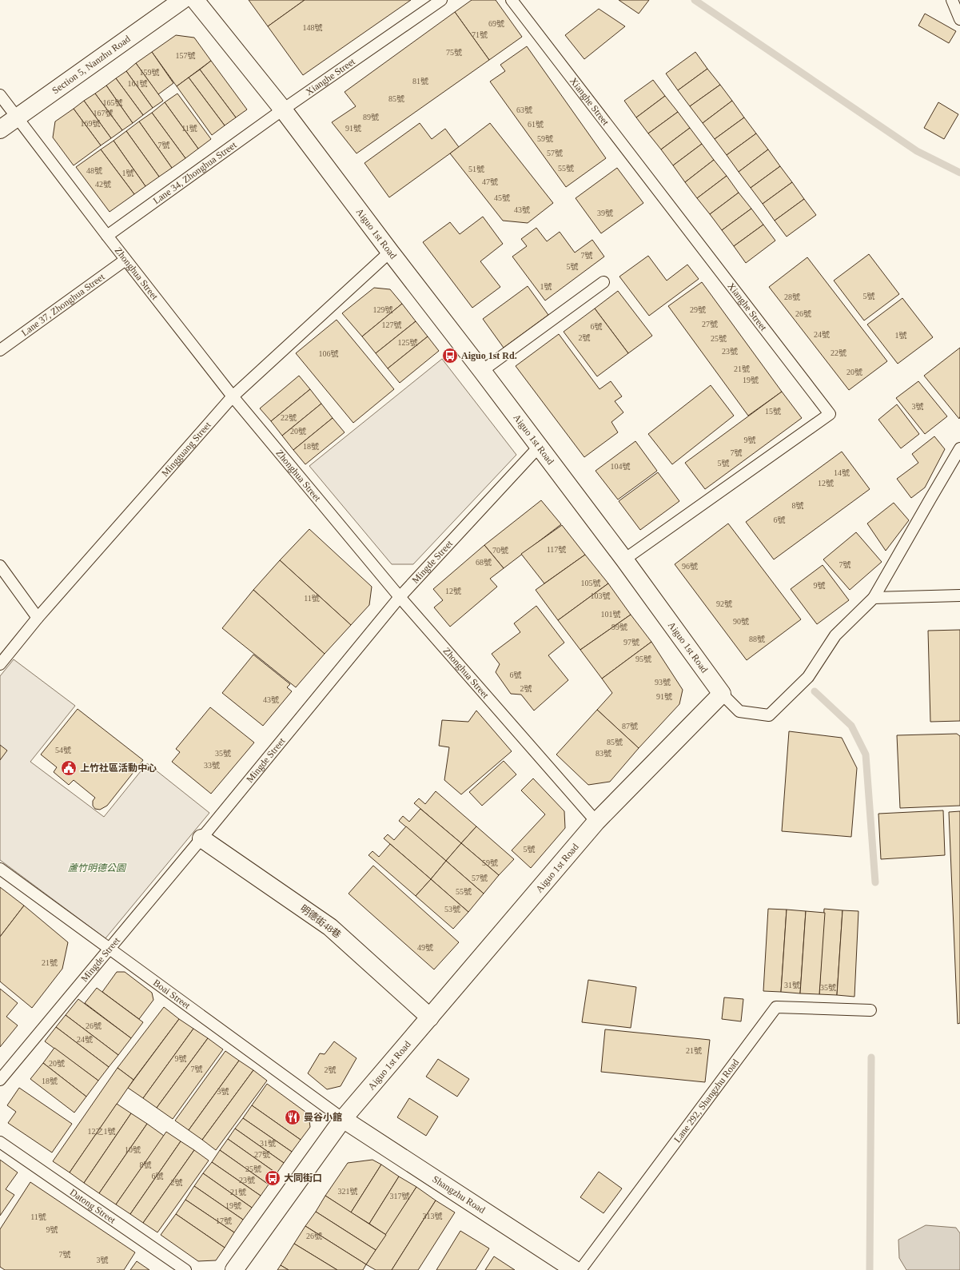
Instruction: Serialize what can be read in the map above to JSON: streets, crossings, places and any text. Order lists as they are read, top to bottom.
{
  "streets": {
    "street": [
      "Section 5, Nanzhu Road",
      "Aiguo 1st Road",
      "明德街48巷",
      "Shangzhu Road"
    ],
    "lane": [
      "Xianghe Street",
      "Lane 34, Zhonghua Street",
      "Zhonghua Street",
      "Lane 37, Zhonghua Street",
      "Mingguang Street",
      "Mingde Street",
      "Boai Street",
      "Lane 292, Shangzhu Road",
      "Datong Street"
    ]
  },
  "crossings": [
    ["Section 5, Nanzhu Road", "Zhonghua Street"],
    ["Xianghe Street", "Lane 34, Zhonghua Street"],
    ["Xianghe Street", "Aiguo 1st Road"],
    ["Lane 34, Zhonghua Street", "Aiguo 1st Road"],
    ["Lane 34, Zhonghua Street", "Zhonghua Street"],
    ["Aiguo 1st Road", "Zhonghua Street"],
    ["Aiguo 1st Road", "Mingguang Street"],
    ["Aiguo 1st Road", "Mingde Street"],
    ["Aiguo 1st Road", "明德街48巷"],
    ["Aiguo 1st Road", "Boai Street"],
    ["Aiguo 1st Road", "Shangzhu Road"],
    ["Zhonghua Street", "Lane 37, Zhonghua Street"],
    ["Zhonghua Street", "Mingguang Street"],
    ["Zhonghua Street", "Mingde Street"],
    ["Mingde Street", "明德街48巷"],
    ["Mingde Street", "Boai Street"],
    ["Boai Street", "Shangzhu Road"]
  ],
  "parks": ["蘆竹明德公園"],
  "places": {
    "bus stop": ["Aiguo 1st Rd.", "大同街口"],
    "public building": ["上竹社區活動中心"],
    "restaurant": ["曼谷小館"]
  },
  "house_numbers": [
    "69號",
    "148號",
    "71號",
    "75號",
    "157號",
    "159號",
    "81號",
    "161號",
    "85號",
    "165號",
    "63號",
    "167號",
    "89號",
    "169號",
    "61號",
    "11號",
    "91號",
    "59號",
    "7號",
    "57號",
    "55號",
    "51號",
    "48號",
    "1號",
    "47號",
    "42號",
    "45號",
    "43號",
    "39號",
    "7號",
    "5號",
    "1號",
    "5號",
    "28號",
    "129號",
    "29號",
    "26號",
    "27號",
    "127號",
    "6號",
    "24號",
    "1號",
    "2號",
    "25號",
    "125號",
    "23號",
    "22號",
    "106號",
    "21號",
    "20號",
    "19號",
    "3號",
    "15號",
    "22號",
    "20號",
    "9號",
    "18號",
    "7號",
    "5號",
    "104號",
    "14號",
    "12號",
    "8號",
    "6號",
    "117號",
    "70號",
    "68號",
    "7號",
    "96號",
    "105號",
    "9號",
    "12號",
    "103號",
    "11號",
    "92號",
    "101號",
    "90號",
    "99號",
    "88號",
    "97號",
    "95號",
    "6號",
    "93號",
    "2號",
    "91號",
    "43號",
    "87號",
    "85號",
    "54號",
    "35號",
    "83號",
    "33號",
    "5號",
    "59號",
    "57號",
    "55號",
    "53號",
    "49號",
    "21號",
    "31號",
    "35號",
    "26號",
    "24號",
    "21號",
    "9號",
    "20號",
    "7號",
    "2號",
    "18號",
    "3號",
    "12之1號",
    "31號",
    "10號",
    "27號",
    "8號",
    "25號",
    "6號",
    "23號",
    "2號",
    "321號",
    "21號",
    "317號",
    "19號",
    "313號",
    "11號",
    "17號",
    "9號",
    "26號",
    "7號",
    "3號"
  ]
}
